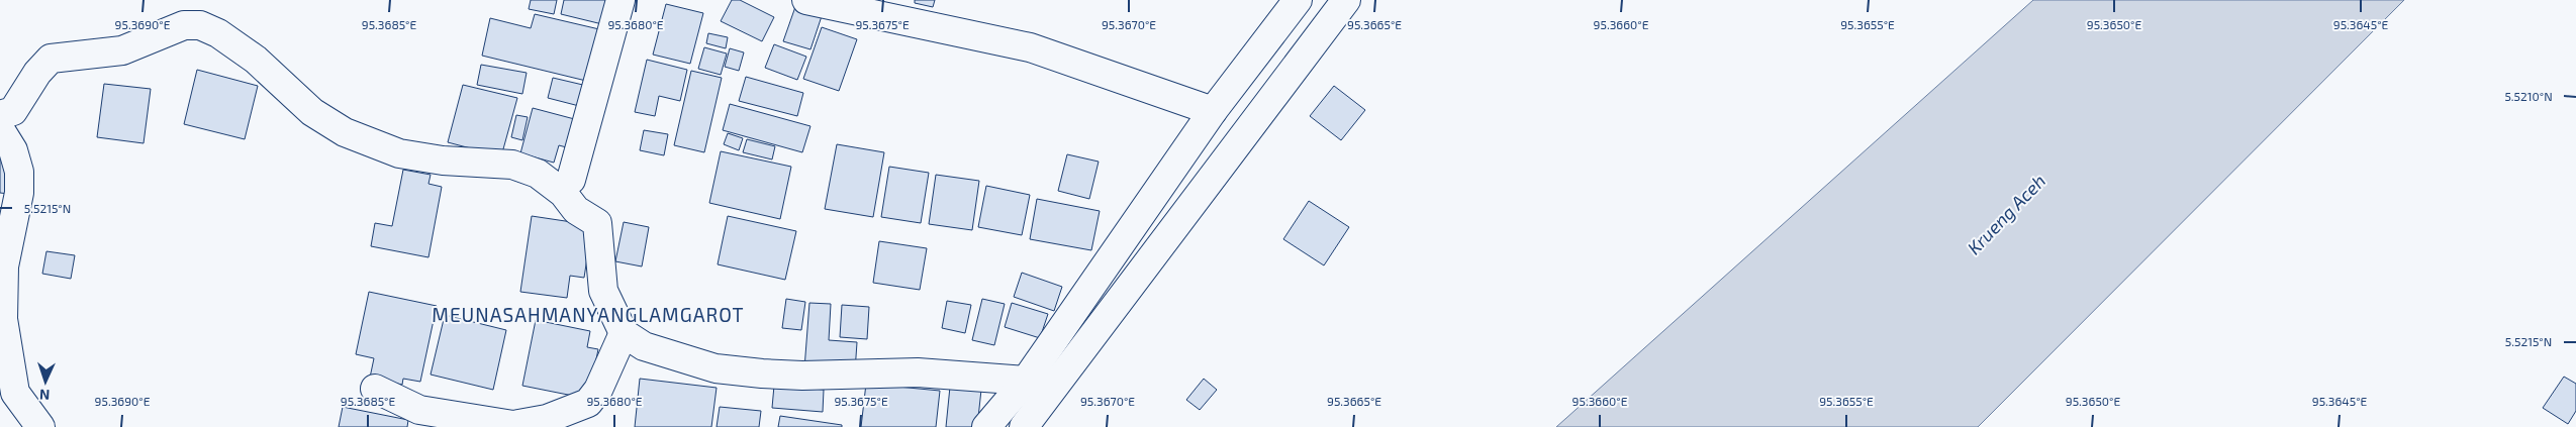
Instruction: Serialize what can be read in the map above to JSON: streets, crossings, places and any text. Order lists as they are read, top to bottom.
{
  "districts": ["MEUNASAHMANYANGLAMGAROT"],
  "water": ["Krueng Aceh"],
  "north": "bottom",
  "coordinates": [
    "95.3690°E",
    "95.3685°E",
    "95.3680°E",
    "95.3675°E",
    "95.3670°E",
    "95.3665°E",
    "95.3660°E",
    "95.3655°E",
    "95.3650°E",
    "95.3645°E",
    "5.5210°N",
    "5.5215°N"
  ]
}
